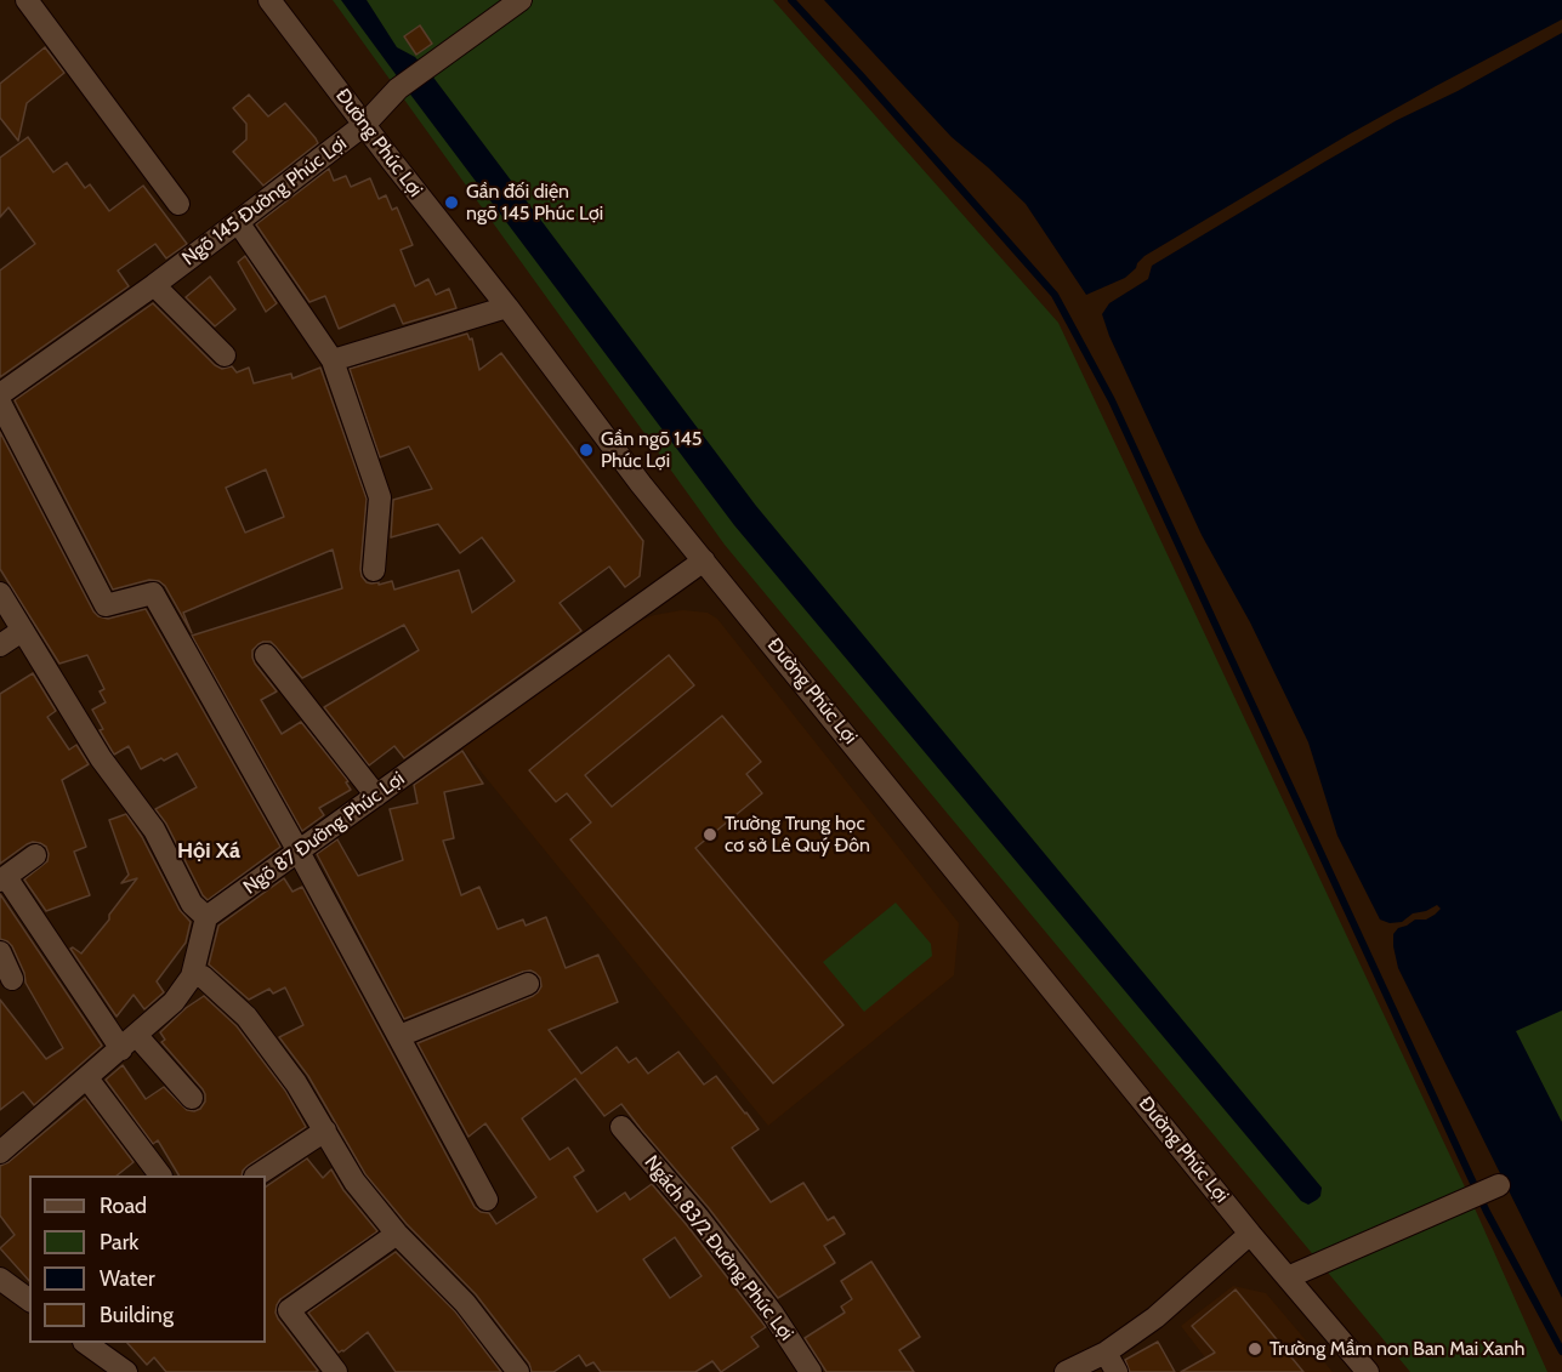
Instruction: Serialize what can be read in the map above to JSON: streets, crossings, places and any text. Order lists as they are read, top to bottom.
{
  "streets": {
    "street": [
      "Đường Phúc Lợi",
      "Ngõ 145 Đường Phúc Lợi",
      "Ngõ 87 Đường Phúc Lợi",
      "Ngách 83/2 Đường Phúc Lợi"
    ]
  },
  "crossings": [
    ["Đường Phúc Lợi", "Ngõ 145 Đường Phúc Lợi"],
    ["Đường Phúc Lợi", "Ngõ 87 Đường Phúc Lợi"]
  ],
  "districts": ["Hội Xá"],
  "places": [
    "Gần đối diện ngõ 145 Phúc Lợi",
    "Gần ngõ 145 Phúc Lợi",
    "Trường Trung học cơ sở Lê Quý Đôn",
    "Trường Mầm non Ban Mai Xanh"
  ],
  "legend": [
    "Road",
    "Park",
    "Water",
    "Building"
  ]
}
